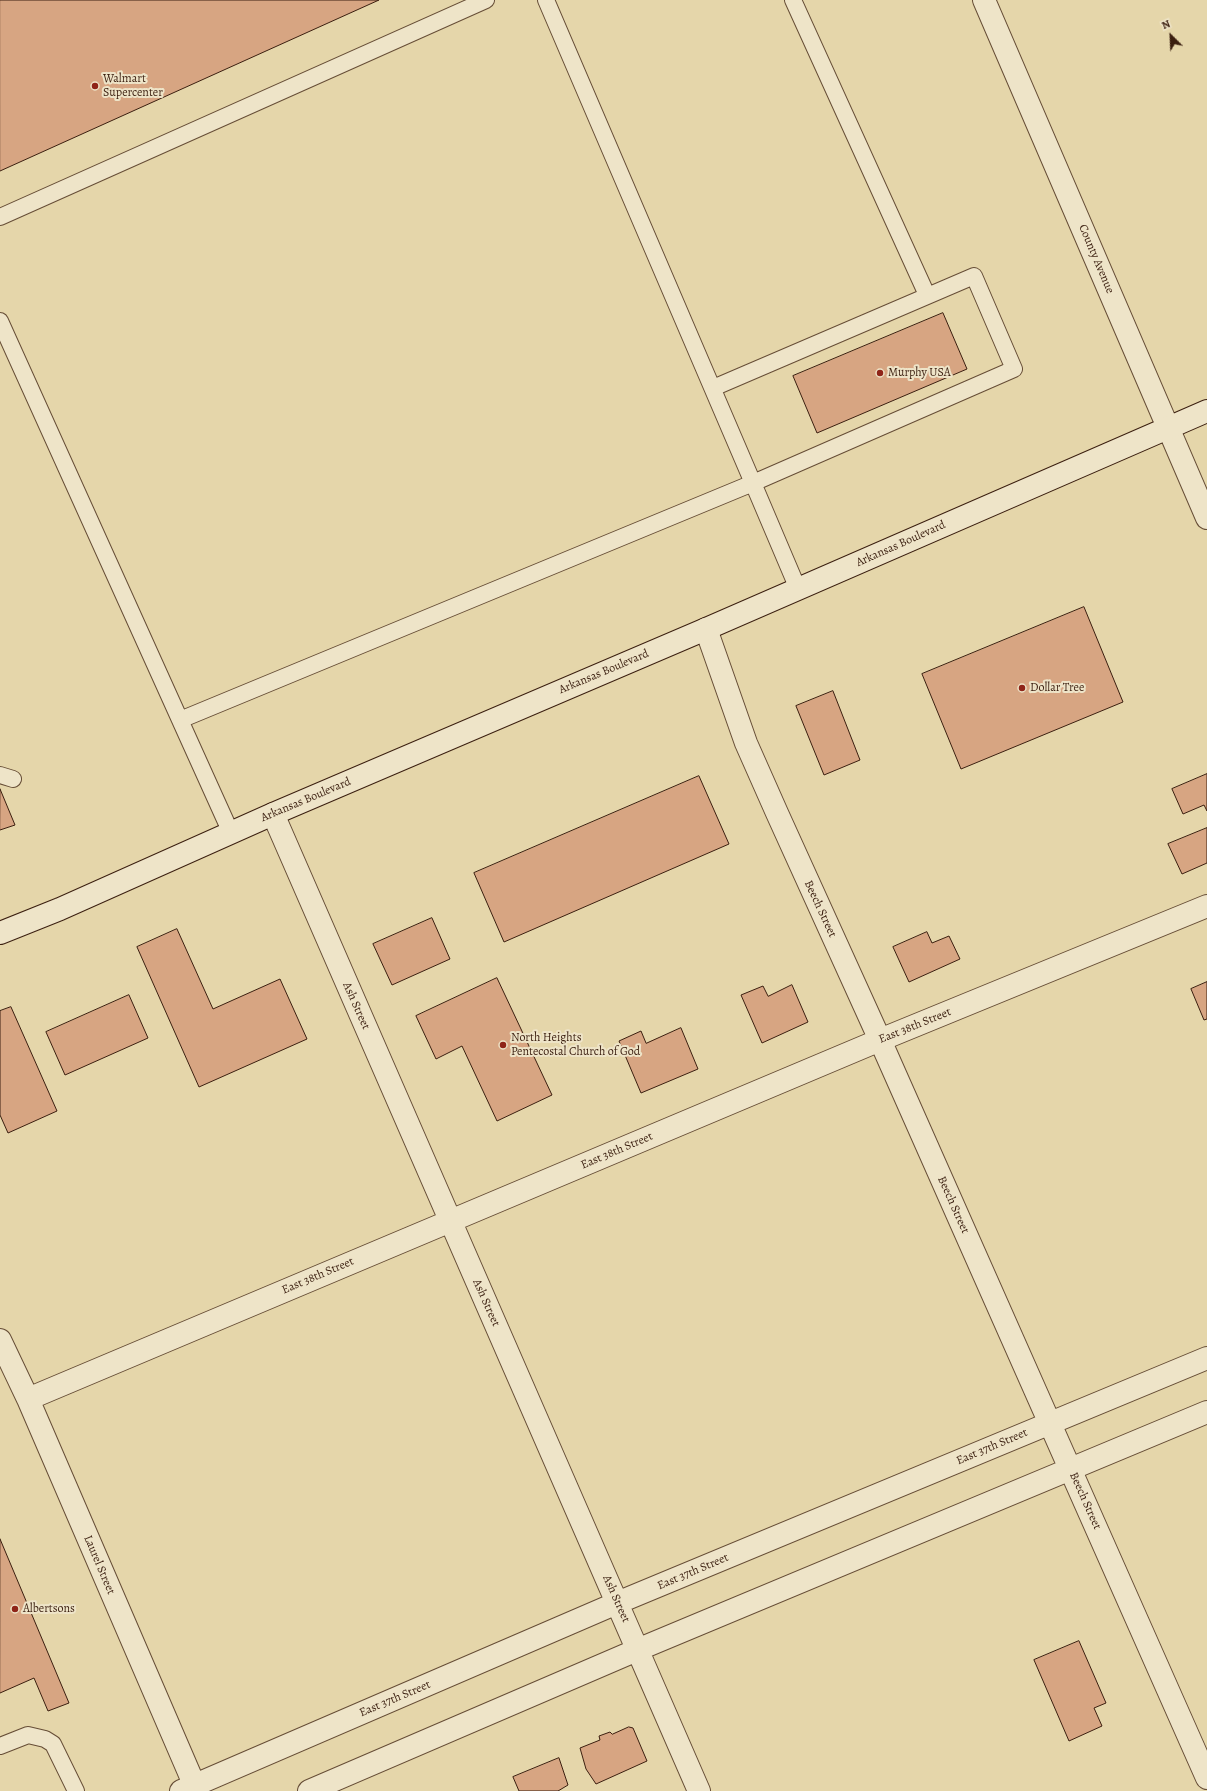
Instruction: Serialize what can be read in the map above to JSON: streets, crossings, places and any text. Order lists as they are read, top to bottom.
{
  "streets": {
    "street": [
      "County Avenue",
      "Arkansas Boulevard",
      "Beech Street",
      "Ash Street",
      "East 38th Street",
      "East 37th Street",
      "Laurel Street"
    ]
  },
  "crossings": [
    ["County Avenue", "Arkansas Boulevard"],
    ["Arkansas Boulevard", "Beech Street"],
    ["Arkansas Boulevard", "Ash Street"],
    ["Beech Street", "East 38th Street"],
    ["Beech Street", "East 37th Street"],
    ["Ash Street", "East 38th Street"],
    ["Ash Street", "East 37th Street"],
    ["East 38th Street", "Laurel Street"],
    ["East 37th Street", "Laurel Street"]
  ],
  "places": [
    "Walmart Supercenter",
    "Murphy USA",
    "Dollar Tree",
    "North Heights Pentecostal Church of God",
    "Albertsons"
  ],
  "north": "top left"
}
